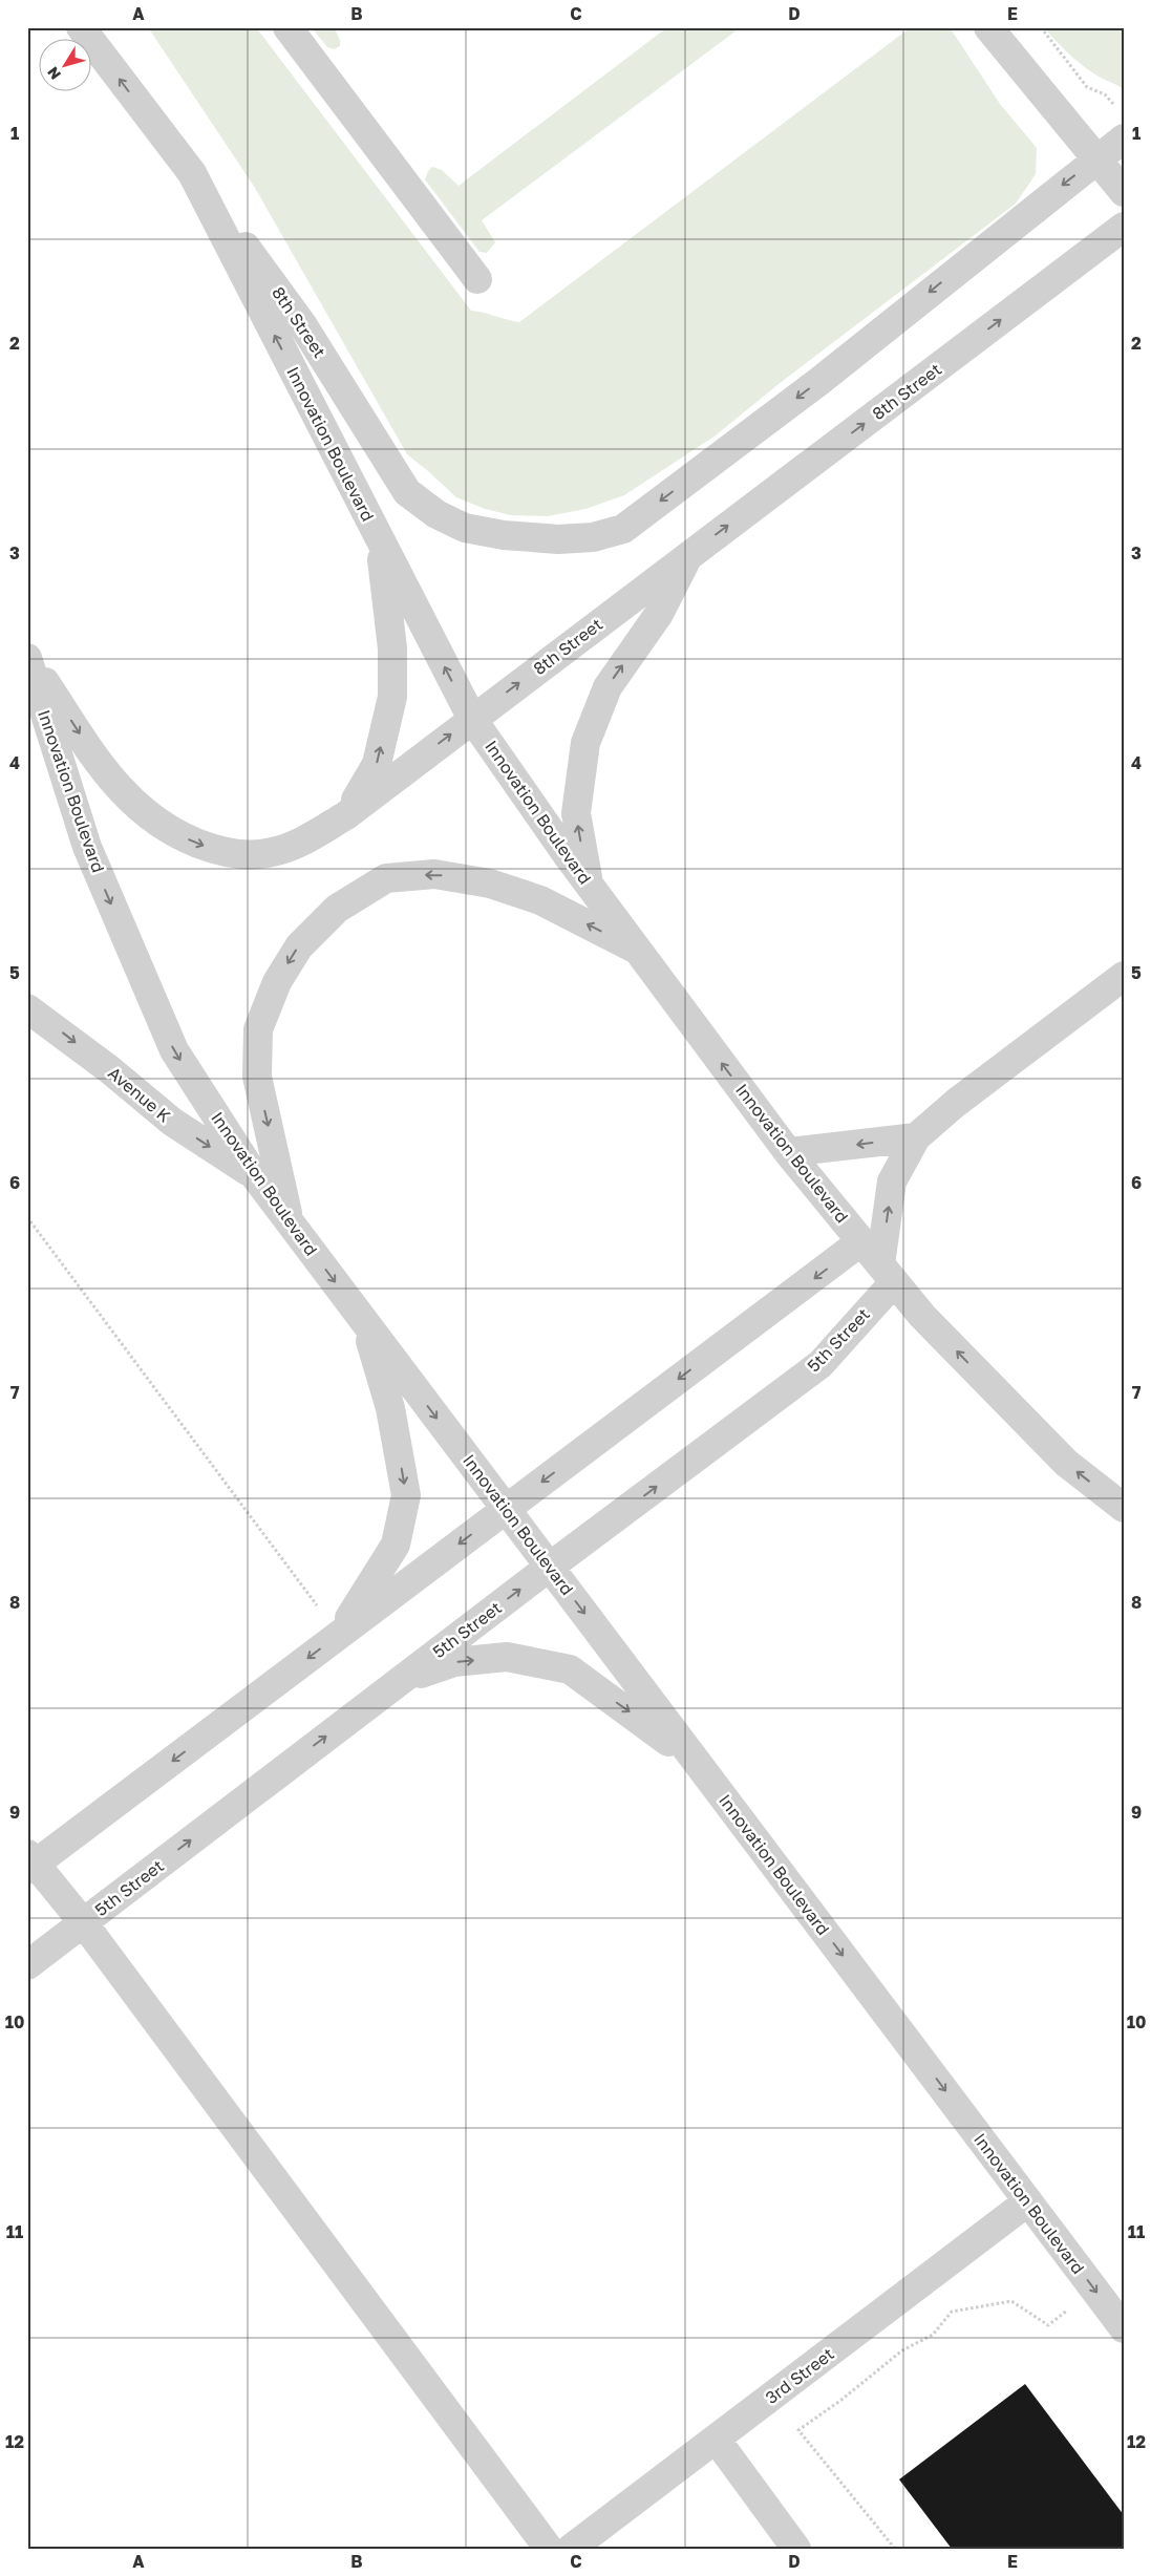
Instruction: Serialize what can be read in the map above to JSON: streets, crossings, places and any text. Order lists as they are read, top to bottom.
{
  "streets": {
    "street": [
      "8th Street",
      "Innovation Boulevard",
      "Avenue K",
      "5th Street",
      "3rd Street"
    ]
  },
  "crossings": [
    ["8th Street", "Innovation Boulevard"],
    ["Innovation Boulevard", "Avenue K"],
    ["Innovation Boulevard", "5th Street"],
    ["Innovation Boulevard", "3rd Street"]
  ],
  "one_way": ["Avenue K"],
  "north": "bottom left",
  "grid": {
    "columns": [
      "A",
      "B",
      "C",
      "D",
      "E"
    ],
    "rows": [
      "1",
      "2",
      "3",
      "4",
      "5",
      "6",
      "7",
      "8",
      "9",
      "10",
      "11",
      "12"
    ]
  }
}
